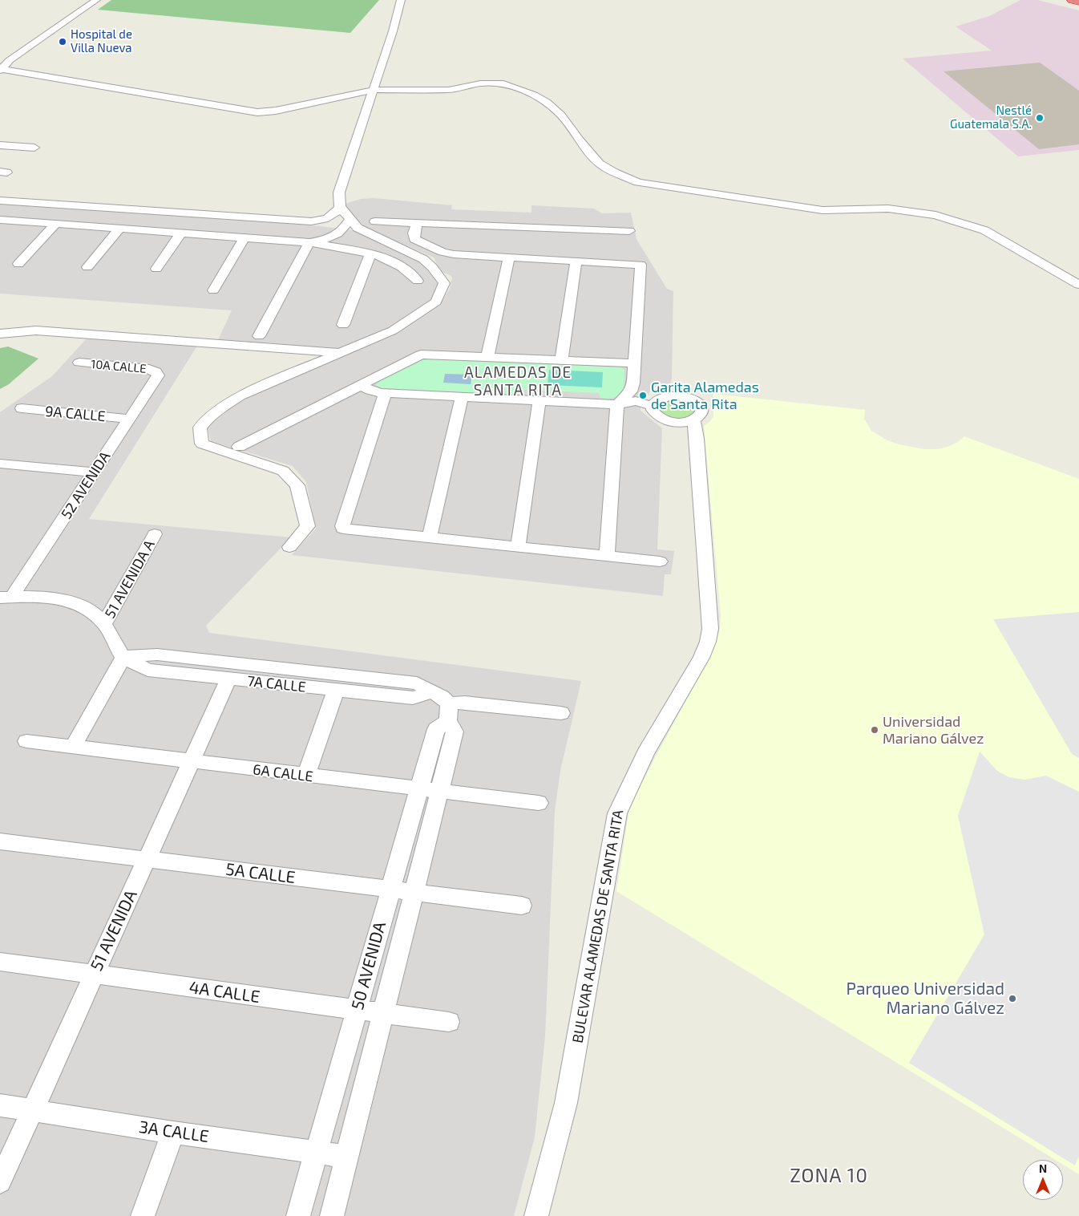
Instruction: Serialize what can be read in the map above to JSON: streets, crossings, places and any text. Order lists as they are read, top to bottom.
{
  "streets": {
    "street": [
      "10A CALLE",
      "9A CALLE",
      "52 AVENIDA",
      "51 AVENIDA A",
      "7A CALLE",
      "6A CALLE",
      "5A CALLE",
      "BULEVAR ALAMEDAS DE SANTA RITA",
      "51 AVENIDA",
      "50 AVENIDA",
      "4A CALLE",
      "3A CALLE"
    ]
  },
  "crossings": [
    ["10A CALLE", "52 AVENIDA"],
    ["9A CALLE", "52 AVENIDA"],
    ["7A CALLE", "51 AVENIDA"],
    ["7A CALLE", "50 AVENIDA"],
    ["6A CALLE", "51 AVENIDA"],
    ["6A CALLE", "50 AVENIDA"],
    ["5A CALLE", "51 AVENIDA"],
    ["5A CALLE", "50 AVENIDA"],
    ["51 AVENIDA", "4A CALLE"],
    ["51 AVENIDA", "3A CALLE"],
    ["50 AVENIDA", "4A CALLE"],
    ["50 AVENIDA", "3A CALLE"]
  ],
  "districts": ["ALAMEDAS DE SANTA RITA", "ZONA 10"],
  "places": [
    "Hospital de Villa Nueva",
    "Nestlé Guatemala S.A.",
    "Garita Alamedas de Santa Rita",
    "Universidad Mariano Gálvez",
    "Parqueo Universidad Mariano Gálvez"
  ],
  "north": "top"
}
